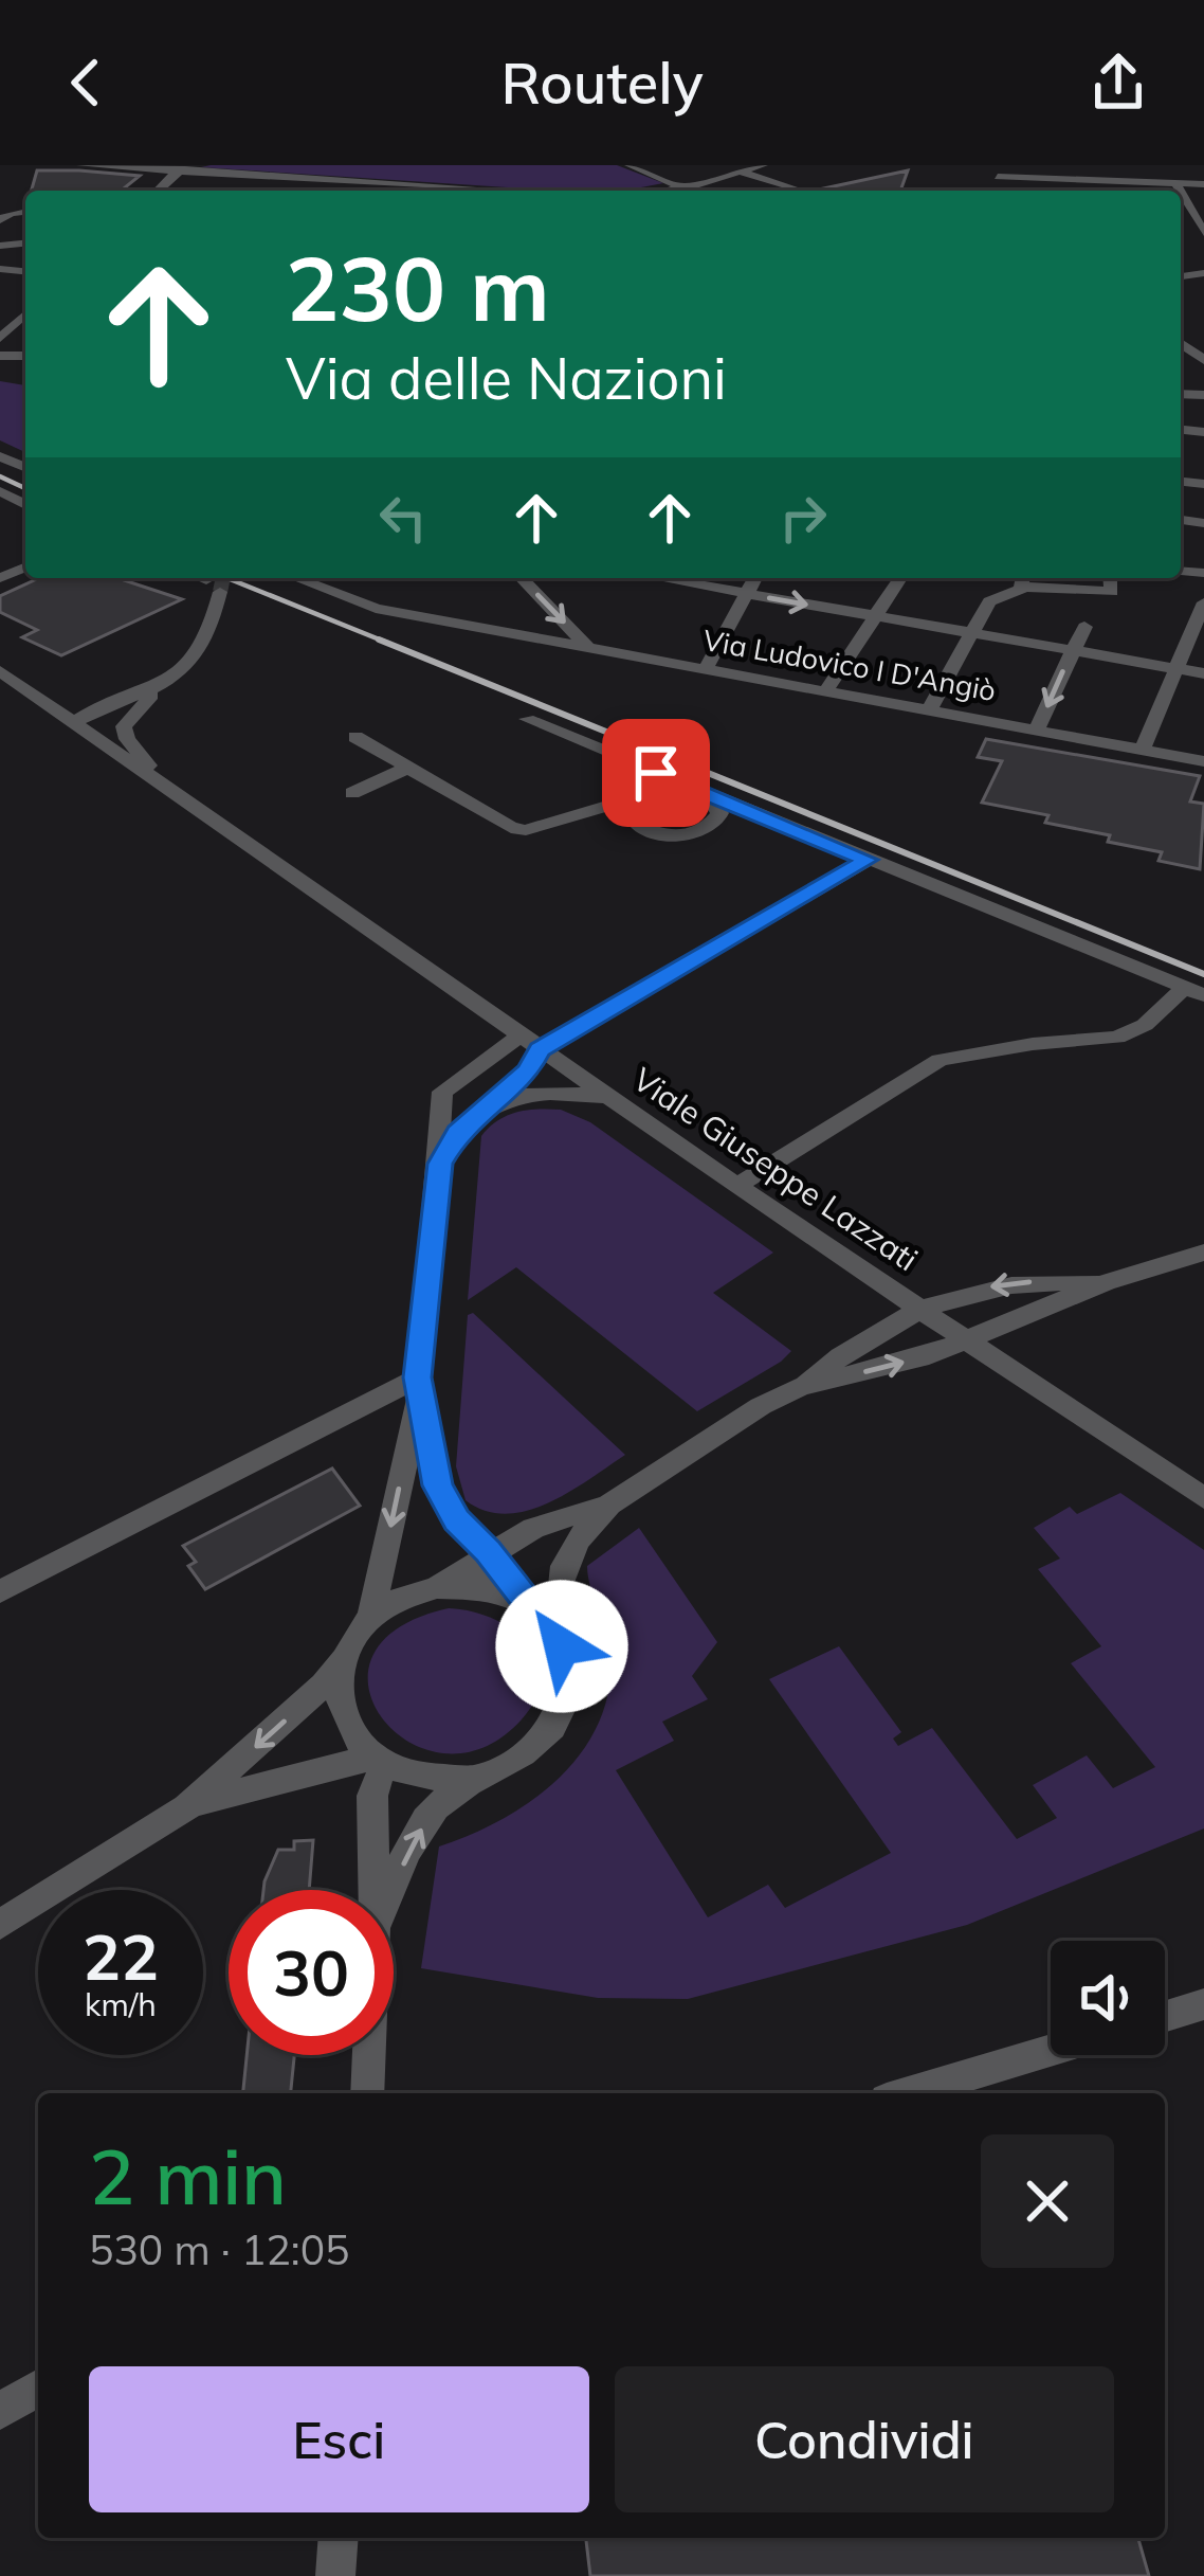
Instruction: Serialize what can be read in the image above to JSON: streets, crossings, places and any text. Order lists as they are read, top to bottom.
{
  "streets": {
    "street": ["Via Ludovico I D'Angiò", "Viale Giuseppe Lazzati"]
  },
  "page": {
    "header": "Routely",
    "turn": ["230 m", "Via delle Nazioni"],
    "speed": "22 km/h",
    "limit": "30",
    "heading": ["2 min", "530 m · 12:05"],
    "buttons": ["Esci", "Condividi"]
  }
}
